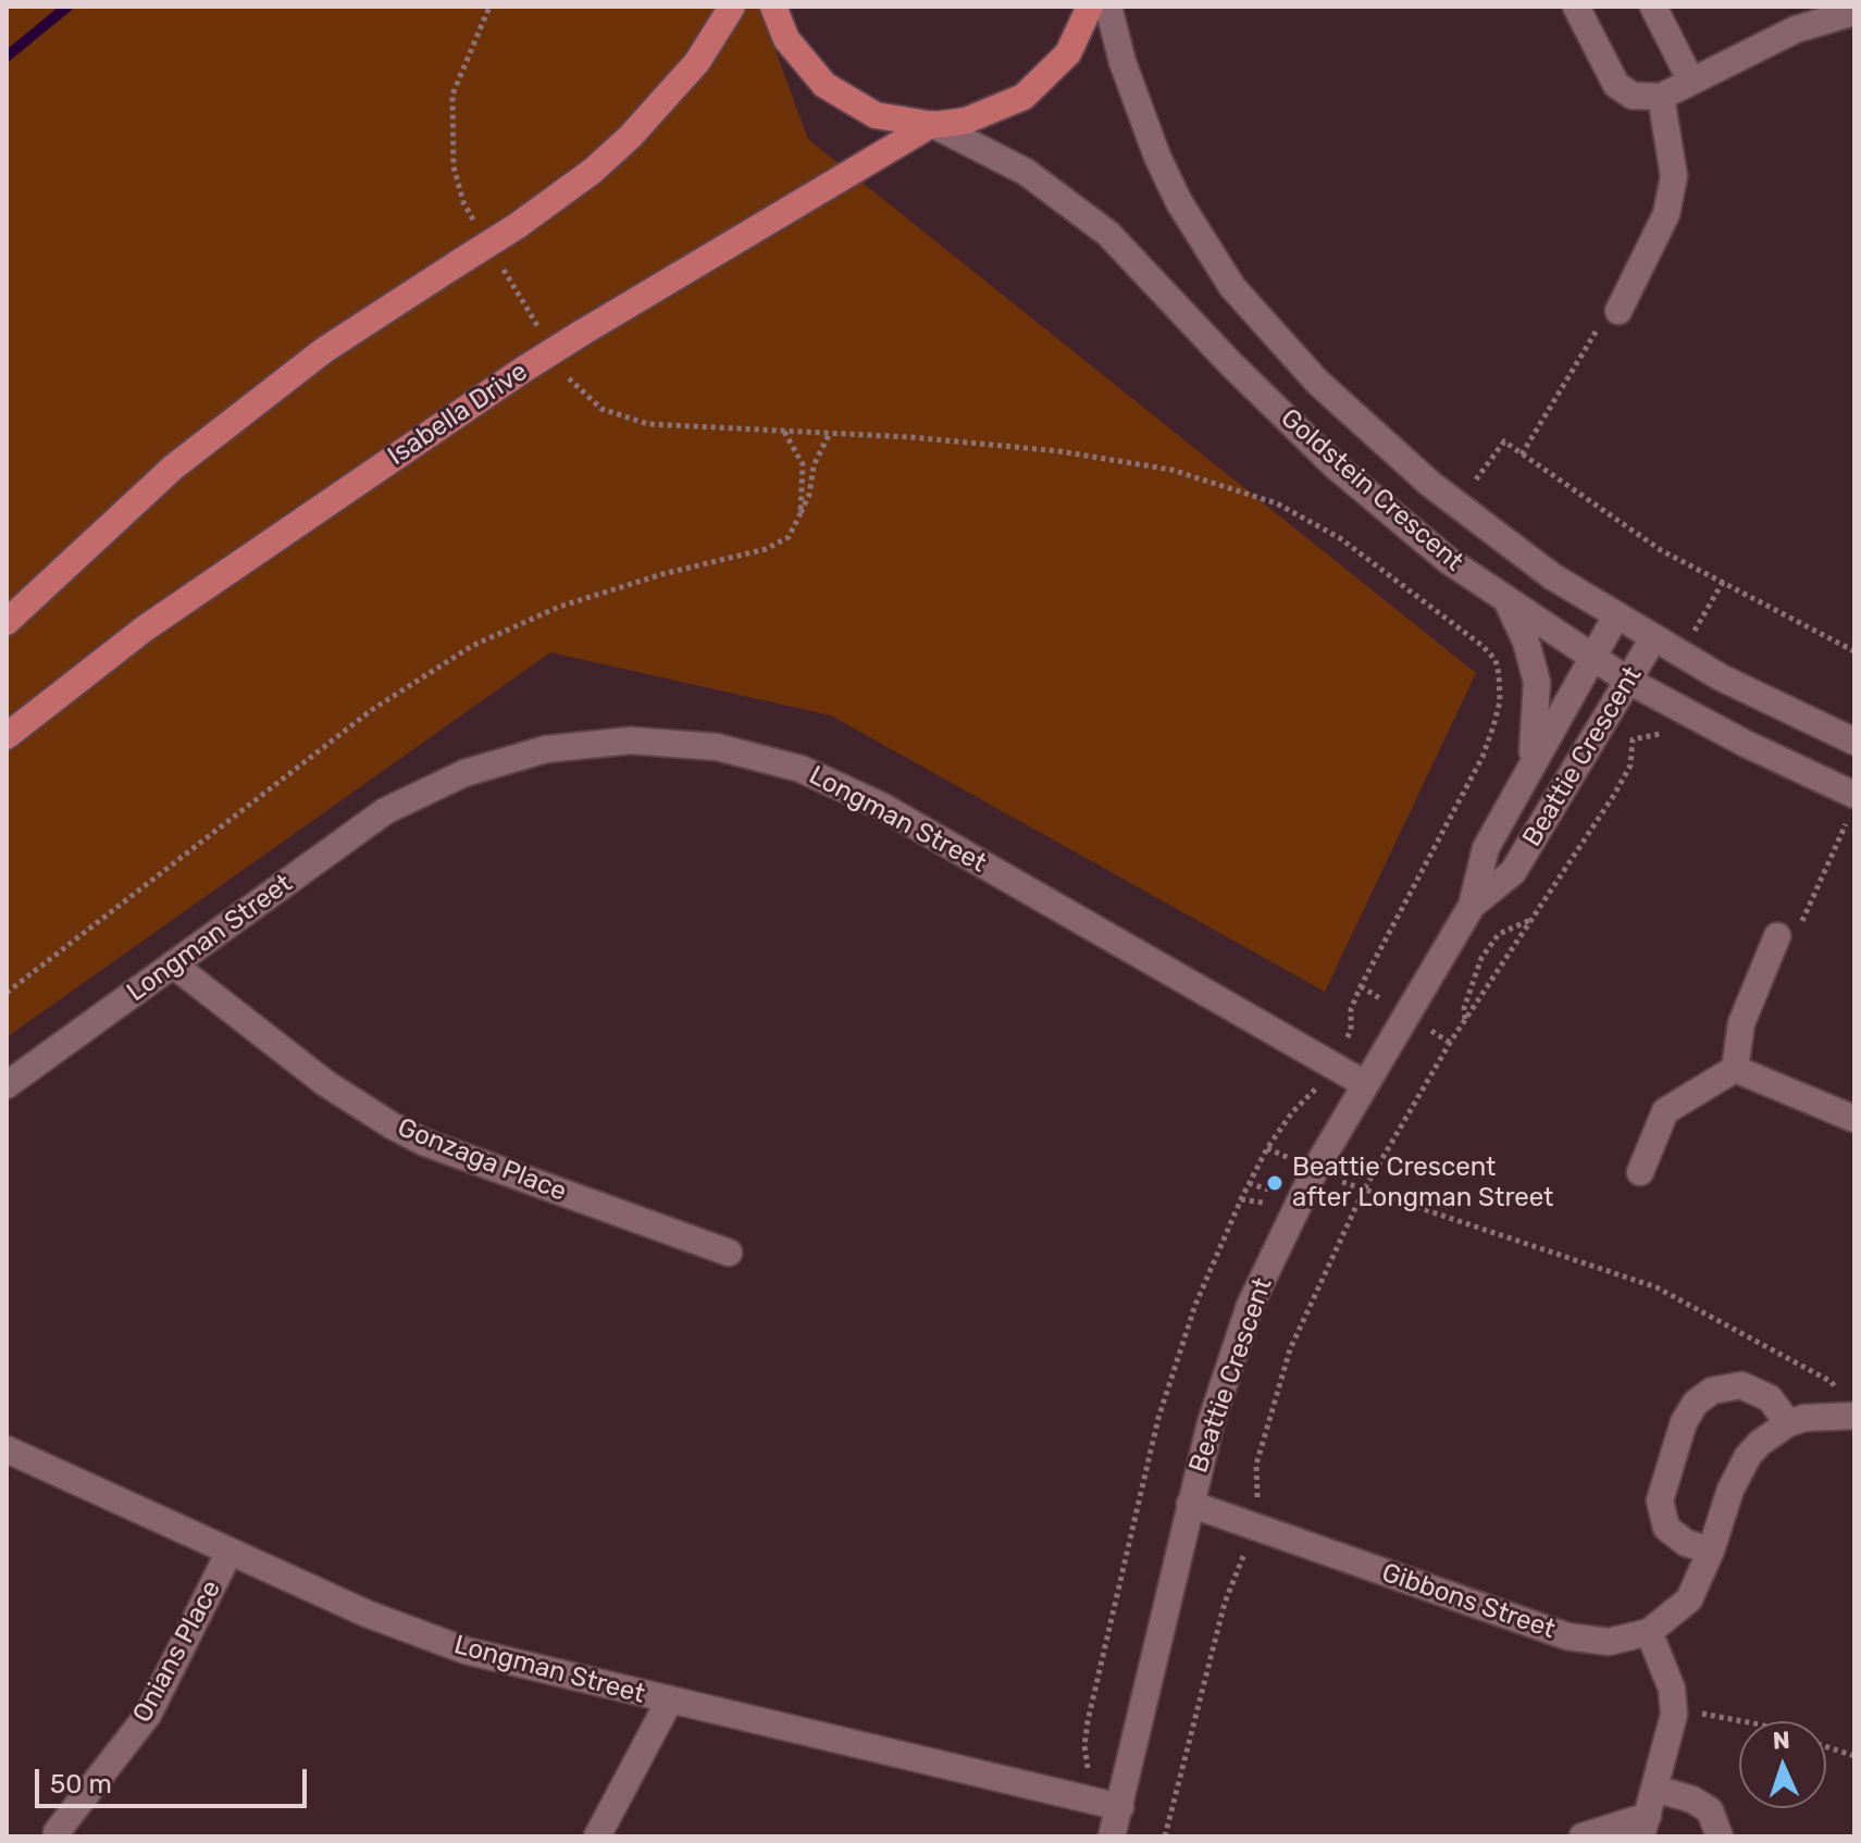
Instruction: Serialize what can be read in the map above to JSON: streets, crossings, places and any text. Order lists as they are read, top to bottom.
{
  "streets": {
    "main road": ["Isabella Drive"],
    "street": [
      "Goldstein Crescent",
      "Beattie Crescent",
      "Longman Street",
      "Gonzaga Place",
      "Gibbons Street",
      "Onians Place"
    ]
  },
  "crossings": [
    ["Isabella Drive", "Goldstein Crescent"],
    ["Goldstein Crescent", "Beattie Crescent"],
    ["Beattie Crescent", "Longman Street"],
    ["Beattie Crescent", "Gibbons Street"],
    ["Longman Street", "Gonzaga Place"],
    ["Longman Street", "Onians Place"]
  ],
  "places": ["Beattie Crescent after Longman Street"],
  "scale_bar": "50 m",
  "north": "top"
}
